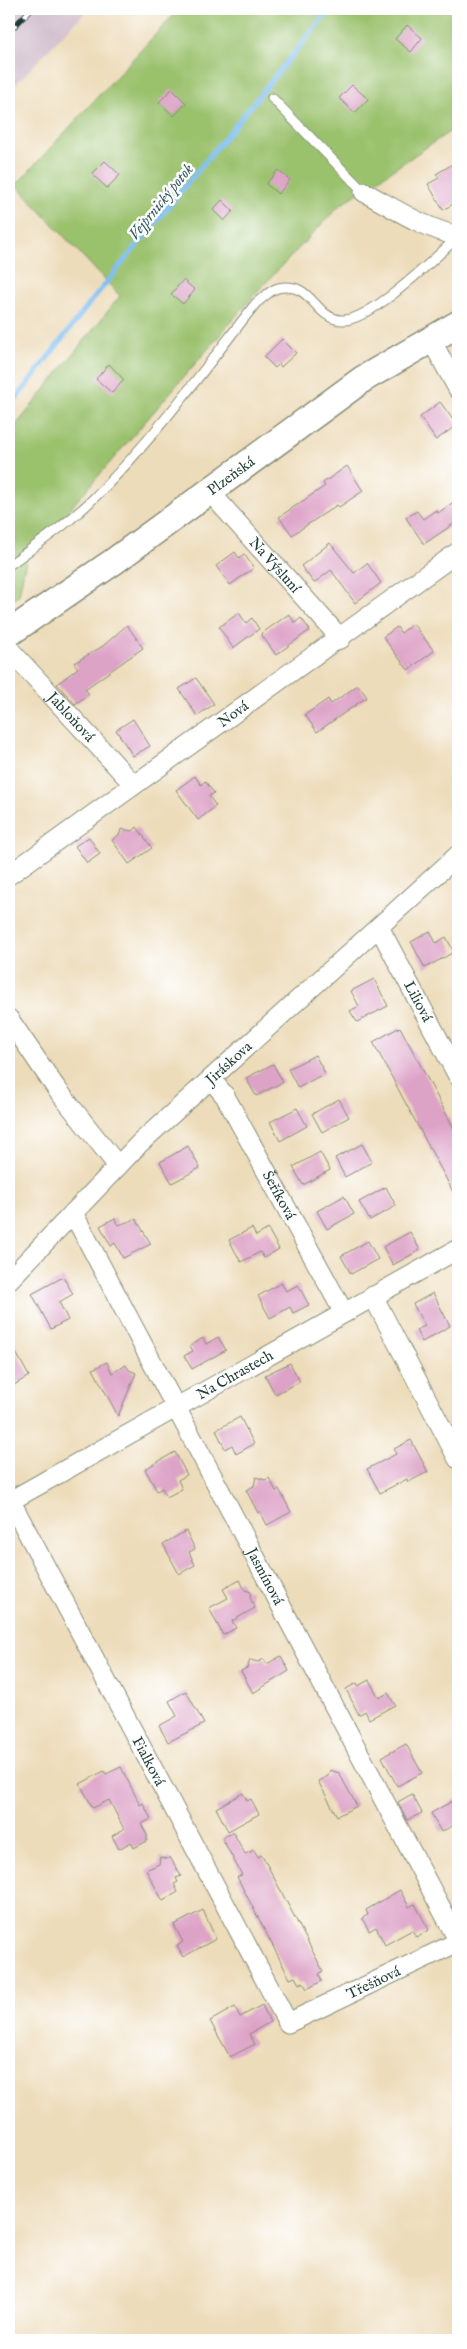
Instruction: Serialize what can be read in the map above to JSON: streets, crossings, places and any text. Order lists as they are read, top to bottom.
{
  "streets": {
    "main road": ["Plzeňská"],
    "street": [
      "Na Výsluní",
      "Nová",
      "Jabloňová",
      "Liliová",
      "Jiráskova",
      "Šeříková",
      "Na Chrastech",
      "Jasmínová",
      "Fialková",
      "Třešňová"
    ]
  },
  "crossings": [
    ["Plzeňská", "Na Výsluní"],
    ["Na Výsluní", "Nová"],
    ["Nová", "Jabloňová"],
    ["Liliová", "Jiráskova"],
    ["Jiráskova", "Šeříková"],
    ["Jiráskova", "Jasmínová"],
    ["Šeříková", "Na Chrastech"],
    ["Na Chrastech", "Jasmínová"],
    ["Na Chrastech", "Fialková"],
    ["Jasmínová", "Třešňová"],
    ["Fialková", "Třešňová"]
  ],
  "water": ["Vejprnický potok"]
}
